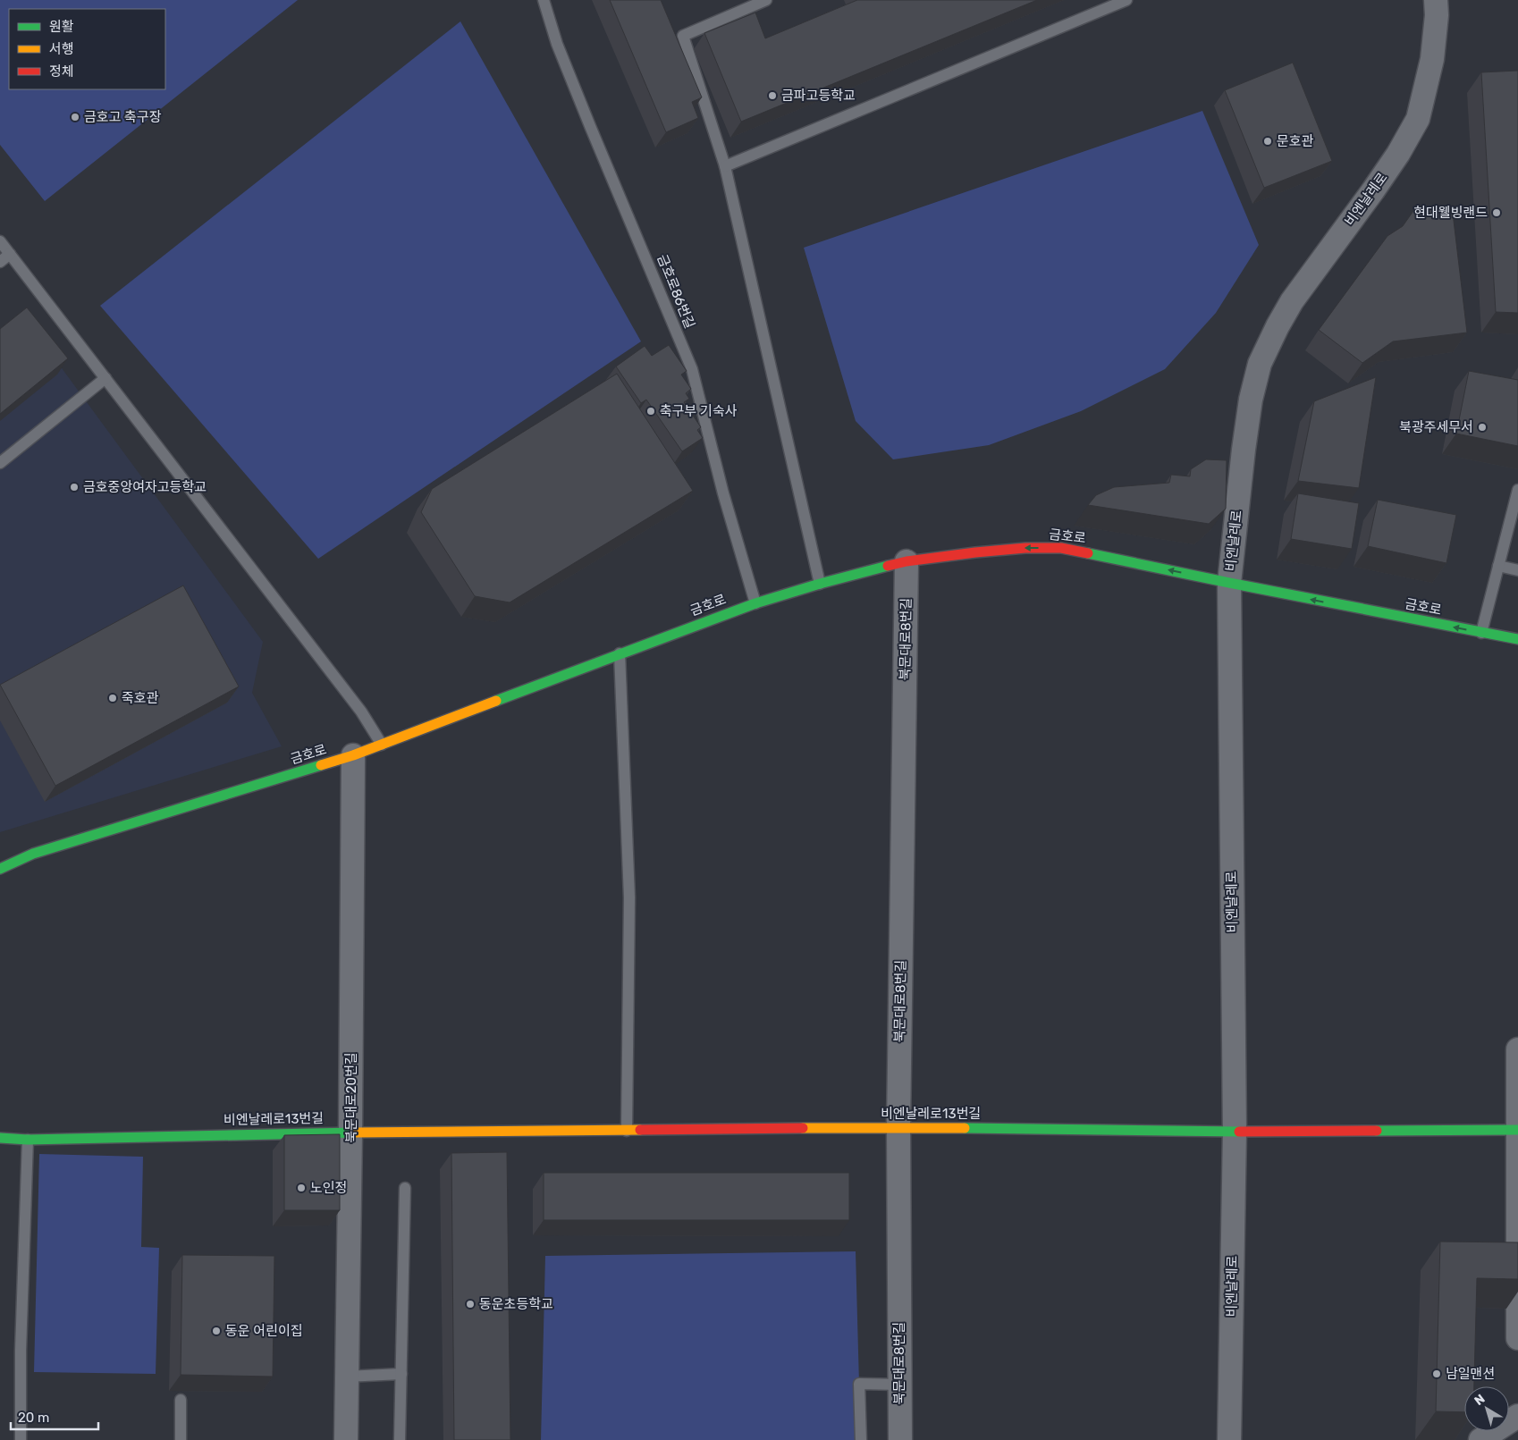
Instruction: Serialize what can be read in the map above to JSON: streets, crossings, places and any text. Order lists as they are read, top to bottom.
{
  "streets": {
    "street": [
      "비엔날레로",
      "금호로",
      "북문대로8번길",
      "북문대로20번길",
      "비엔날레로13번길"
    ],
    "lane": ["금호로86번길"]
  },
  "crossings": [
    ["비엔날레로", "금호로"],
    ["비엔날레로", "비엔날레로13번길"],
    ["금호로86번길", "금호로"],
    ["금호로", "북문대로8번길"],
    ["금호로", "북문대로20번길"],
    ["북문대로8번길", "비엔날레로13번길"],
    ["북문대로20번길", "비엔날레로13번길"]
  ],
  "one_way": ["금호로"],
  "places": [
    "금파고등학교",
    "금호고 축구장",
    "문호관",
    "현대웰빙랜드",
    "축구부 기숙사",
    "북광주세무서",
    "금호중앙여자고등학교",
    "죽호관",
    "노인정",
    "동운초등학교",
    "동운 어린이집",
    "남일맨션"
  ],
  "legend": ["원활", "서행", "정체"],
  "scale_bar": "20 m",
  "north": "top left"
}
